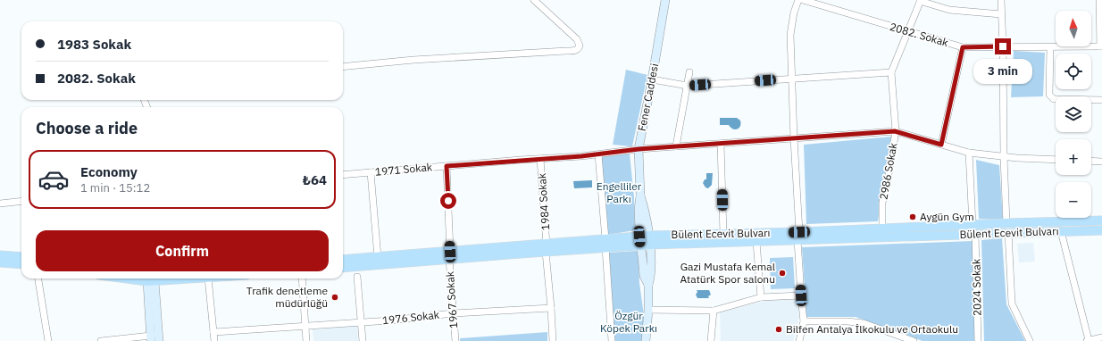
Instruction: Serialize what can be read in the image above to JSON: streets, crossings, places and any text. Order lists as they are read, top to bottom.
{
  "streets": {
    "main road": ["Bülent Ecevit Bulvarı"],
    "street": [
      "2082. Sokak",
      "Fener Caddesi",
      "1971 Sokak",
      "2986 Sokak",
      "1984 Sokak",
      "2024 Sokak",
      "1967 Sokak",
      "1976 Sokak"
    ]
  },
  "crossings": [
    ["Fener Caddesi", "1971 Sokak"],
    ["Fener Caddesi", "Bülent Ecevit Bulvarı"],
    ["1971 Sokak", "2986 Sokak"],
    ["1971 Sokak", "1984 Sokak"],
    ["1971 Sokak", "1967 Sokak"],
    ["2986 Sokak", "Bülent Ecevit Bulvarı"],
    ["2986 Sokak", "2024 Sokak"],
    ["1984 Sokak", "Bülent Ecevit Bulvarı"],
    ["Bülent Ecevit Bulvarı", "2024 Sokak"],
    ["Bülent Ecevit Bulvarı", "1967 Sokak"],
    ["1967 Sokak", "1976 Sokak"]
  ],
  "parks": ["Engelliler Parkı", "Özgür Köpek Parkı"],
  "places": [
    "Aygün Gym",
    "Gazi Mustafa Kemal Atatürk Spor salonu",
    "Trafik denetleme müdürlüğü",
    "Bilfen Antalya İlkokulu ve Ortaokulu"
  ],
  "north": "top",
  "page": {
    "map_buttons": ["+", "−"],
    "banner": ["1983 Sokak", "2082. Sokak"],
    "bubble": "3 min",
    "heading": "Choose a ride",
    "list": [
      {
        "name": "Economy",
        "note": "1 min · 15:12",
        "value": "₺64"
      }
    ],
    "buttons": "Confirm"
  }
}
